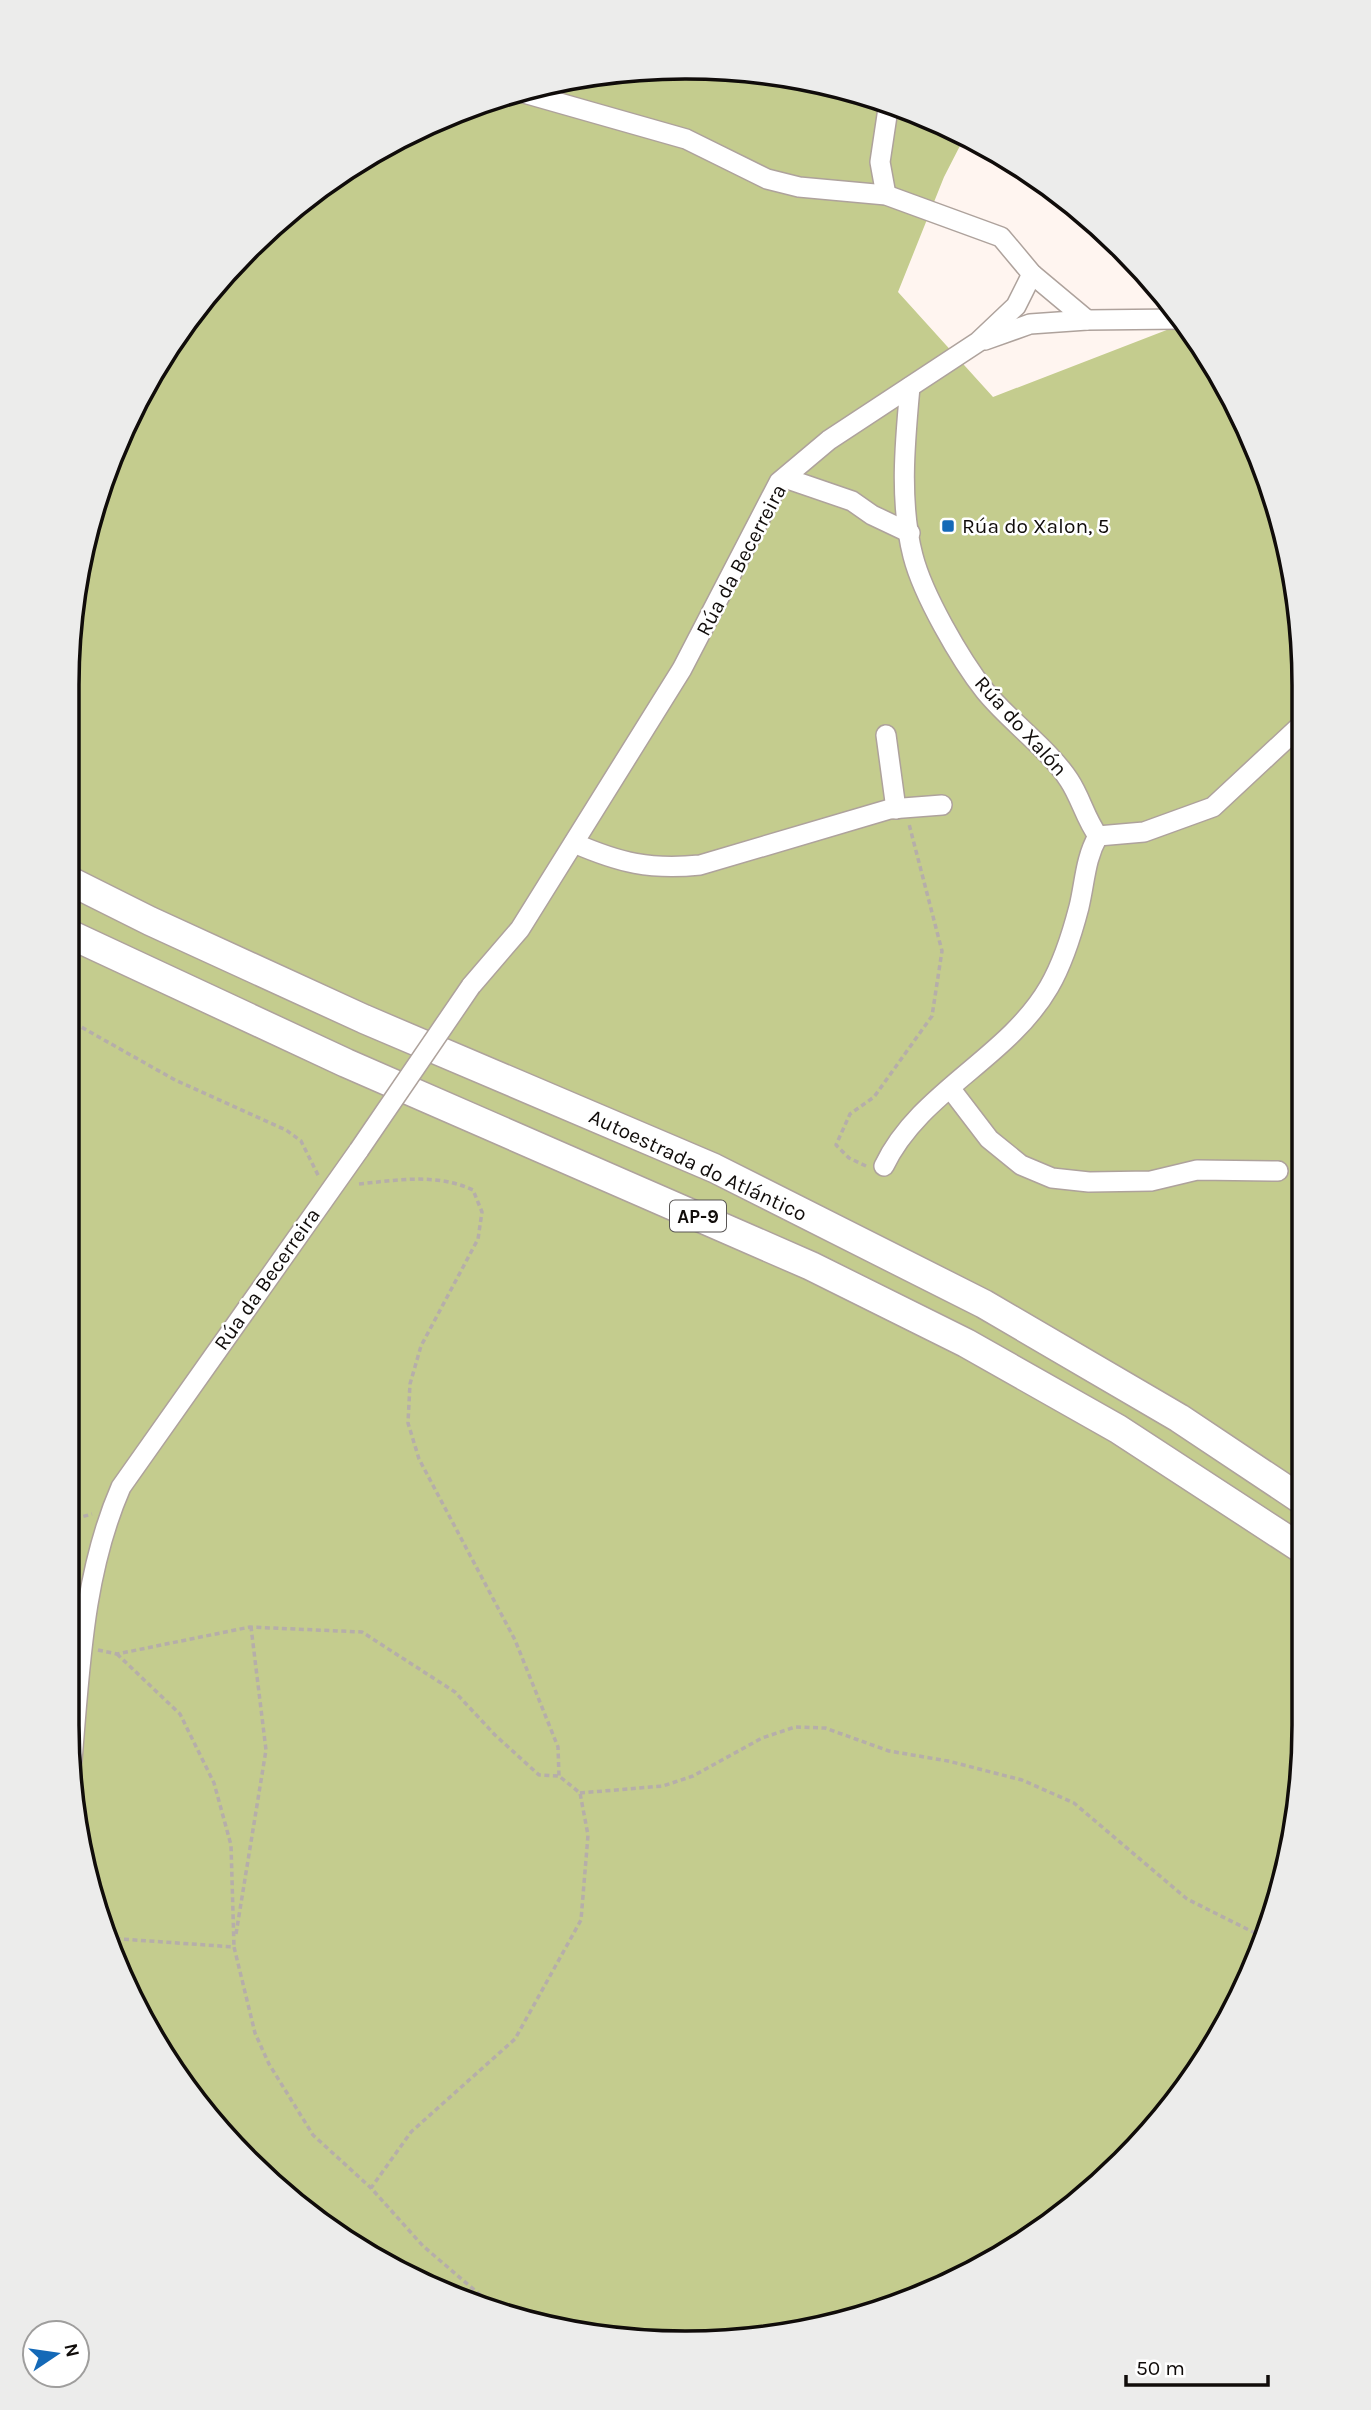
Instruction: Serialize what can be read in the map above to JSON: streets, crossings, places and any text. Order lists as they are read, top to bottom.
{
  "streets": {
    "highway": ["Autoestrada do Atlántico", "AP-9"],
    "street": ["Rúa da Becerreira", "Rúa do Xalón"]
  },
  "crossings": [
    ["Rúa da Becerreira", "Rúa do Xalón"]
  ],
  "places": {
    "transit": ["Rúa do Xalon, 5"]
  },
  "scale_bar": "50 m",
  "north": "right"
}
